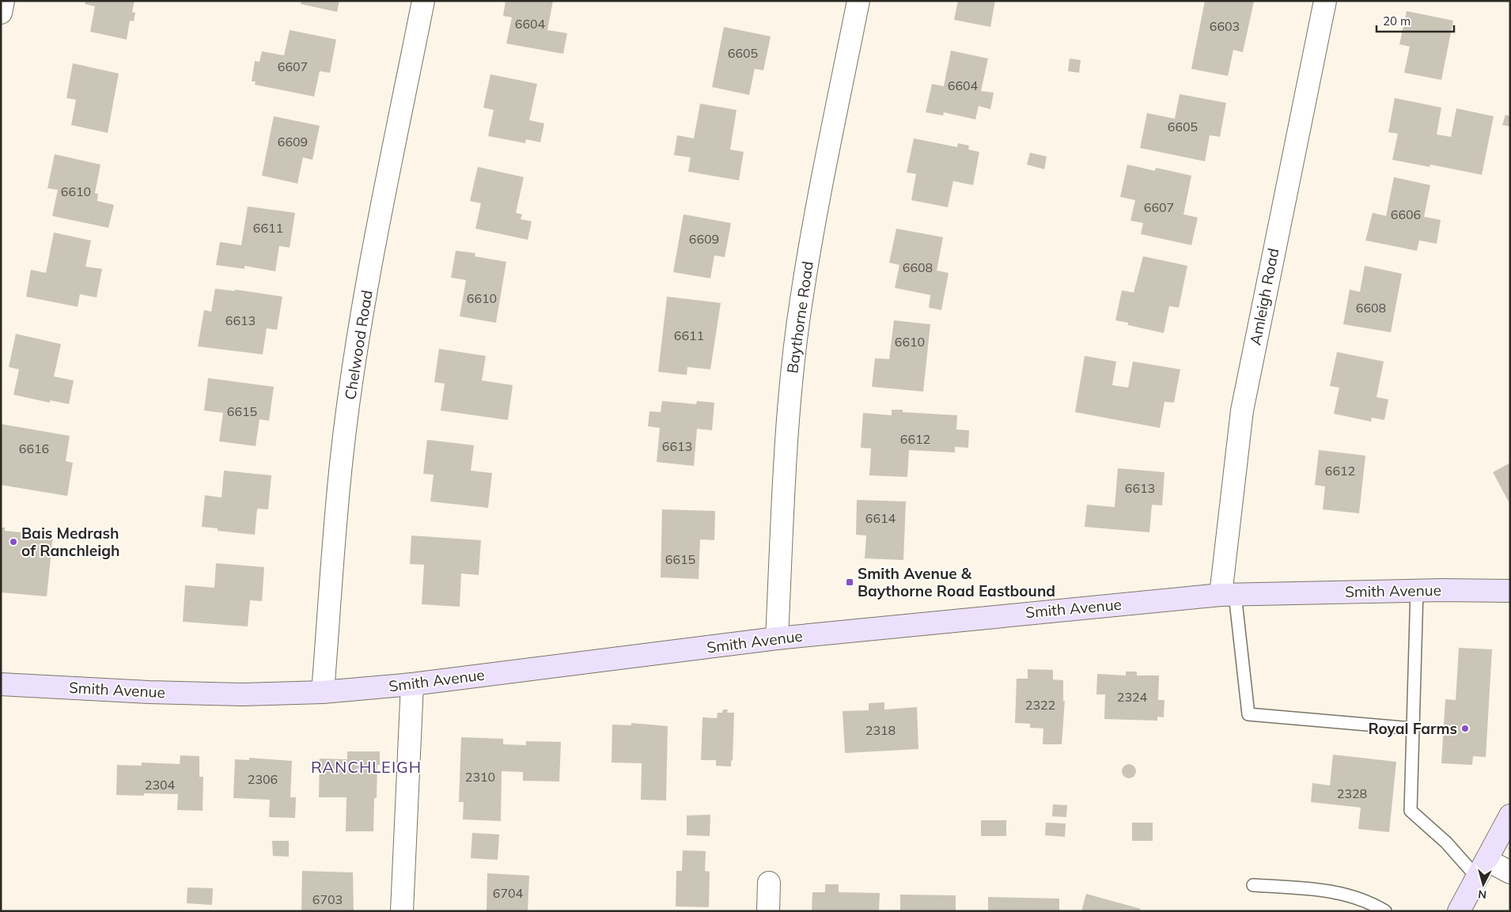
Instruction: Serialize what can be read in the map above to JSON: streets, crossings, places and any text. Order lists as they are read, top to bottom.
{
  "streets": {
    "main road": ["Smith Avenue"],
    "street": ["Amleigh Road", "Baythorne Road", "Chelwood Road"]
  },
  "crossings": [
    ["Amleigh Road", "Smith Avenue"],
    ["Baythorne Road", "Smith Avenue"],
    ["Chelwood Road", "Smith Avenue"]
  ],
  "districts": ["RANCHLEIGH"],
  "places": {
    "other": ["Bais Medrash of Ranchleigh", "Royal Farms"],
    "transit": ["Smith Avenue & Baythorne Road Eastbound"]
  },
  "house_numbers": [
    "6604",
    "6603",
    "6605",
    "6607",
    "6604",
    "6605",
    "6609",
    "6610",
    "6607",
    "6606",
    "6611",
    "6609",
    "6608",
    "6610",
    "6608",
    "6613",
    "6611",
    "6610",
    "6615",
    "6612",
    "6613",
    "6616",
    "6612",
    "6613",
    "6614",
    "6615",
    "2324",
    "2322",
    "2318",
    "2310",
    "2306",
    "2304",
    "2328",
    "6704",
    "6703"
  ],
  "scale_bar": "20 m",
  "north": "bottom"
}
